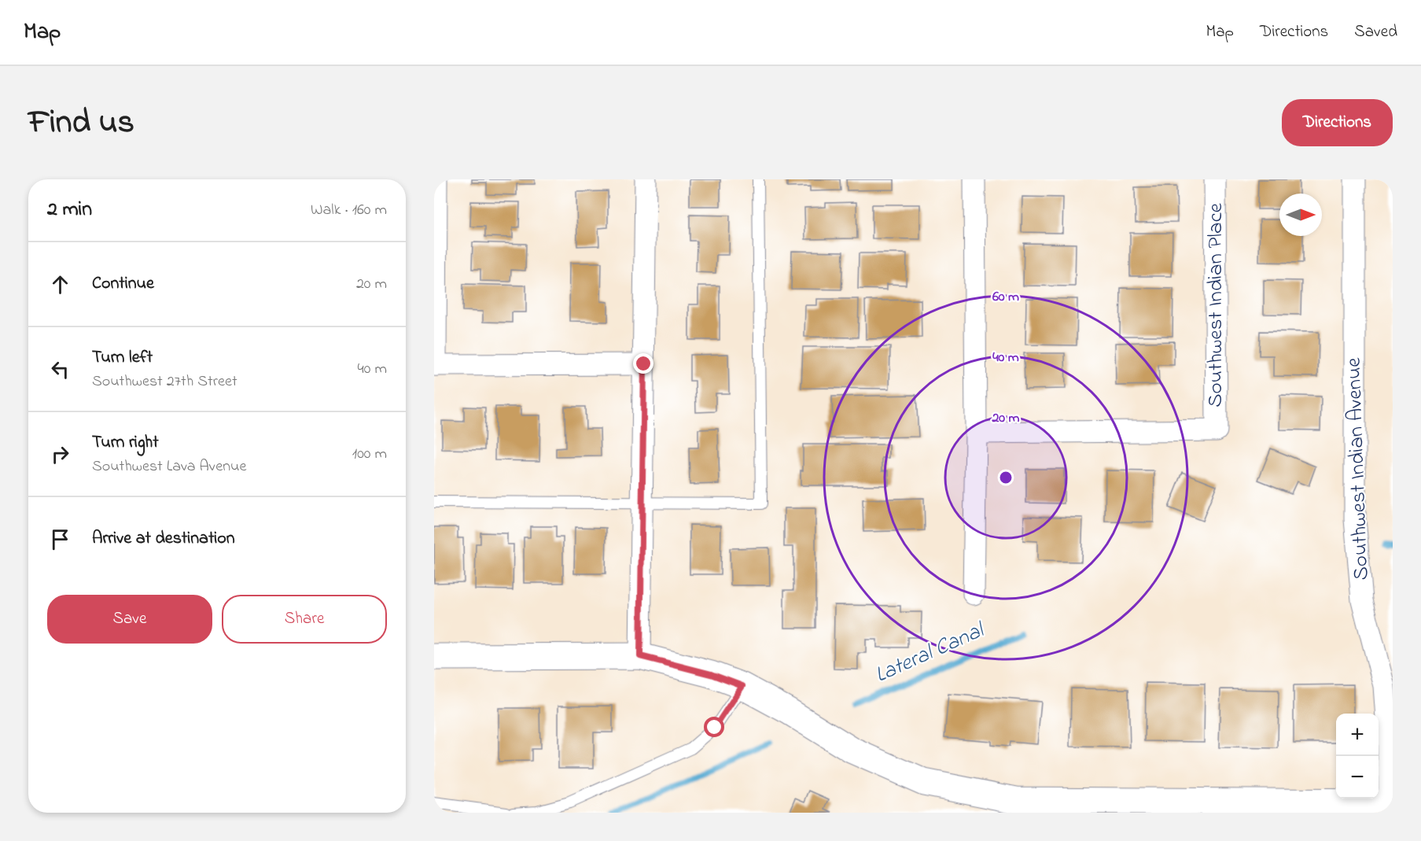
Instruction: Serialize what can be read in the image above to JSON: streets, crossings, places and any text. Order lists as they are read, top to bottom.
{
  "streets": {
    "street": ["Southwest Indian Place", "Southwest Indian Avenue"]
  },
  "water": ["Lateral Canal"],
  "north": "right",
  "page": {
    "header": "Map",
    "nav": ["Map", "Directions", "Saved"],
    "title": "Find us",
    "buttons": [
      "Directions",
      ["Save", "Share"]
    ],
    "heading": ["2 min", "Walk · 160 m"],
    "list": [
      ["Continue", "20 m"],
      ["Turn left", "Southwest 27th Street", "40 m"],
      ["Turn right", "Southwest Lava Avenue", "100 m"],
      "Arrive at destination"
    ],
    "map_buttons": ["+", "−"]
  },
  "rings": ["60 m", "40 m", "20 m"]
}
